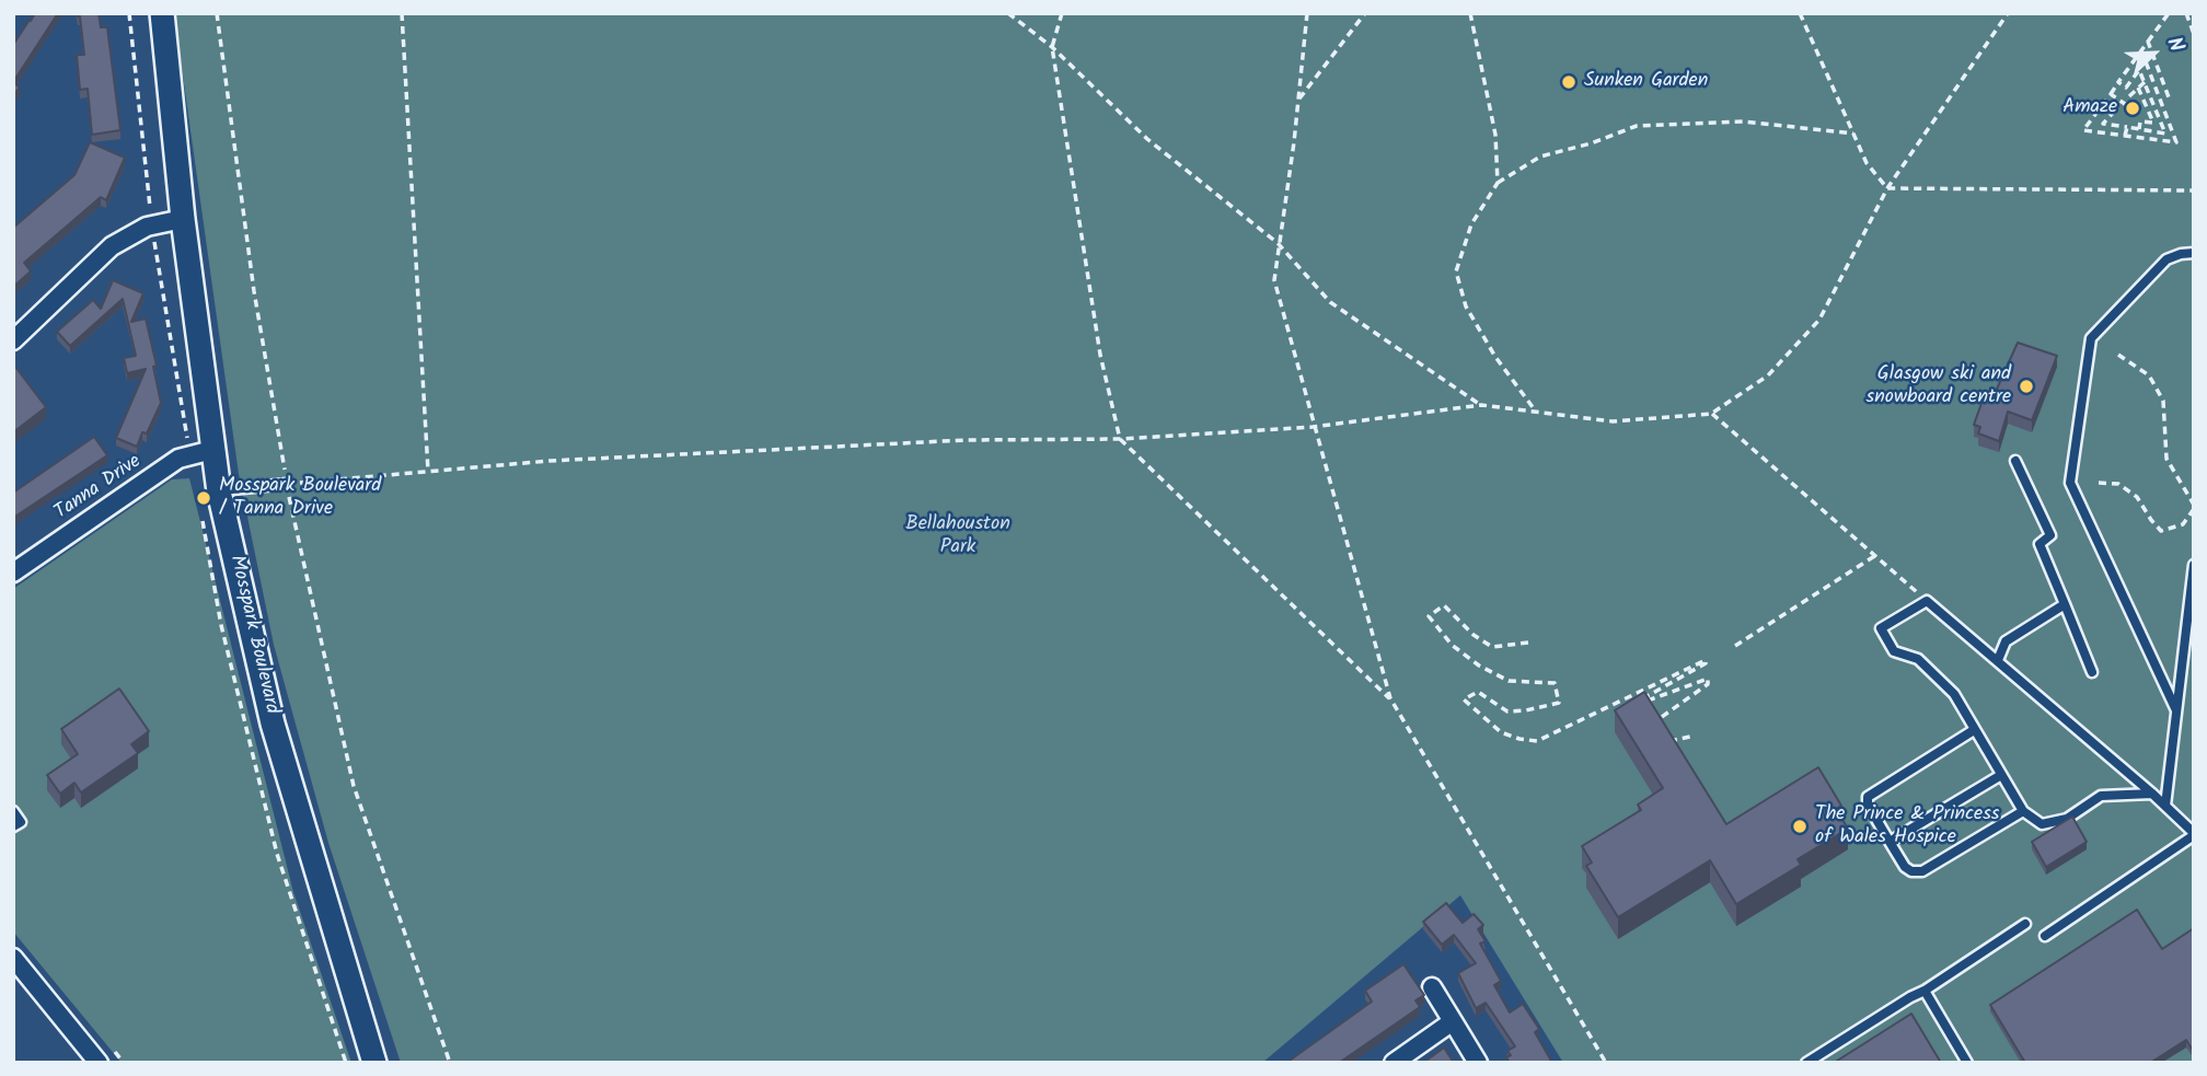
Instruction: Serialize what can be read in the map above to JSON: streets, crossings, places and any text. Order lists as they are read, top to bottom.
{
  "streets": {
    "street": ["Tanna Drive", "Mosspark Boulevard"]
  },
  "crossings": [
    ["Tanna Drive", "Mosspark Boulevard"]
  ],
  "parks": ["Bellahouston Park"],
  "places": [
    "Sunken Garden",
    "Amaze",
    "Glasgow ski and snowboard centre",
    "Mosspark Boulevard / Tanna Drive",
    "The Prince & Princess of Wales Hospice"
  ],
  "north": "top right"
}
